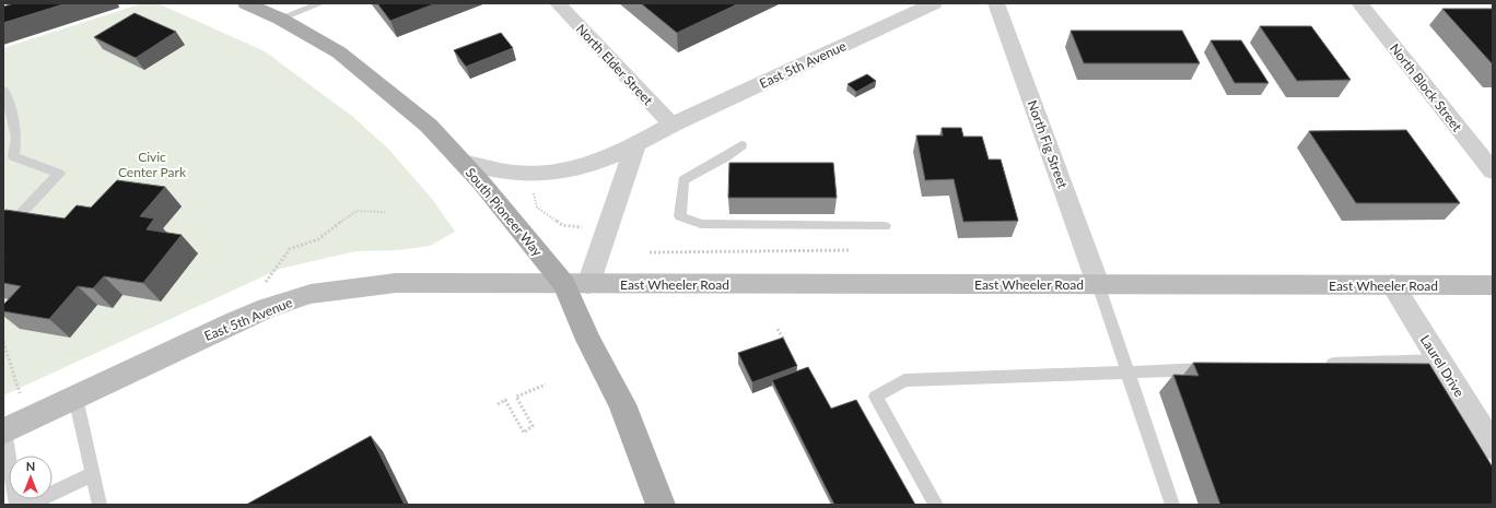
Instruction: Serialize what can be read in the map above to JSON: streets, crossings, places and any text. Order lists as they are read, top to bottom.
{
  "streets": {
    "main road": ["East 5th Avenue", "South Pioneer Way", "East Wheeler Road"],
    "street": [
      "North Elder Street",
      "North Block Street",
      "North Fig Street",
      "Laurel Drive"
    ]
  },
  "crossings": [
    ["North Elder Street", "East 5th Avenue"],
    ["East 5th Avenue", "South Pioneer Way"],
    ["East 5th Avenue", "East Wheeler Road"],
    ["North Fig Street", "East Wheeler Road"],
    ["South Pioneer Way", "East Wheeler Road"],
    ["East Wheeler Road", "Laurel Drive"]
  ],
  "parks": ["Civic Center Park"],
  "north": "top"
}
